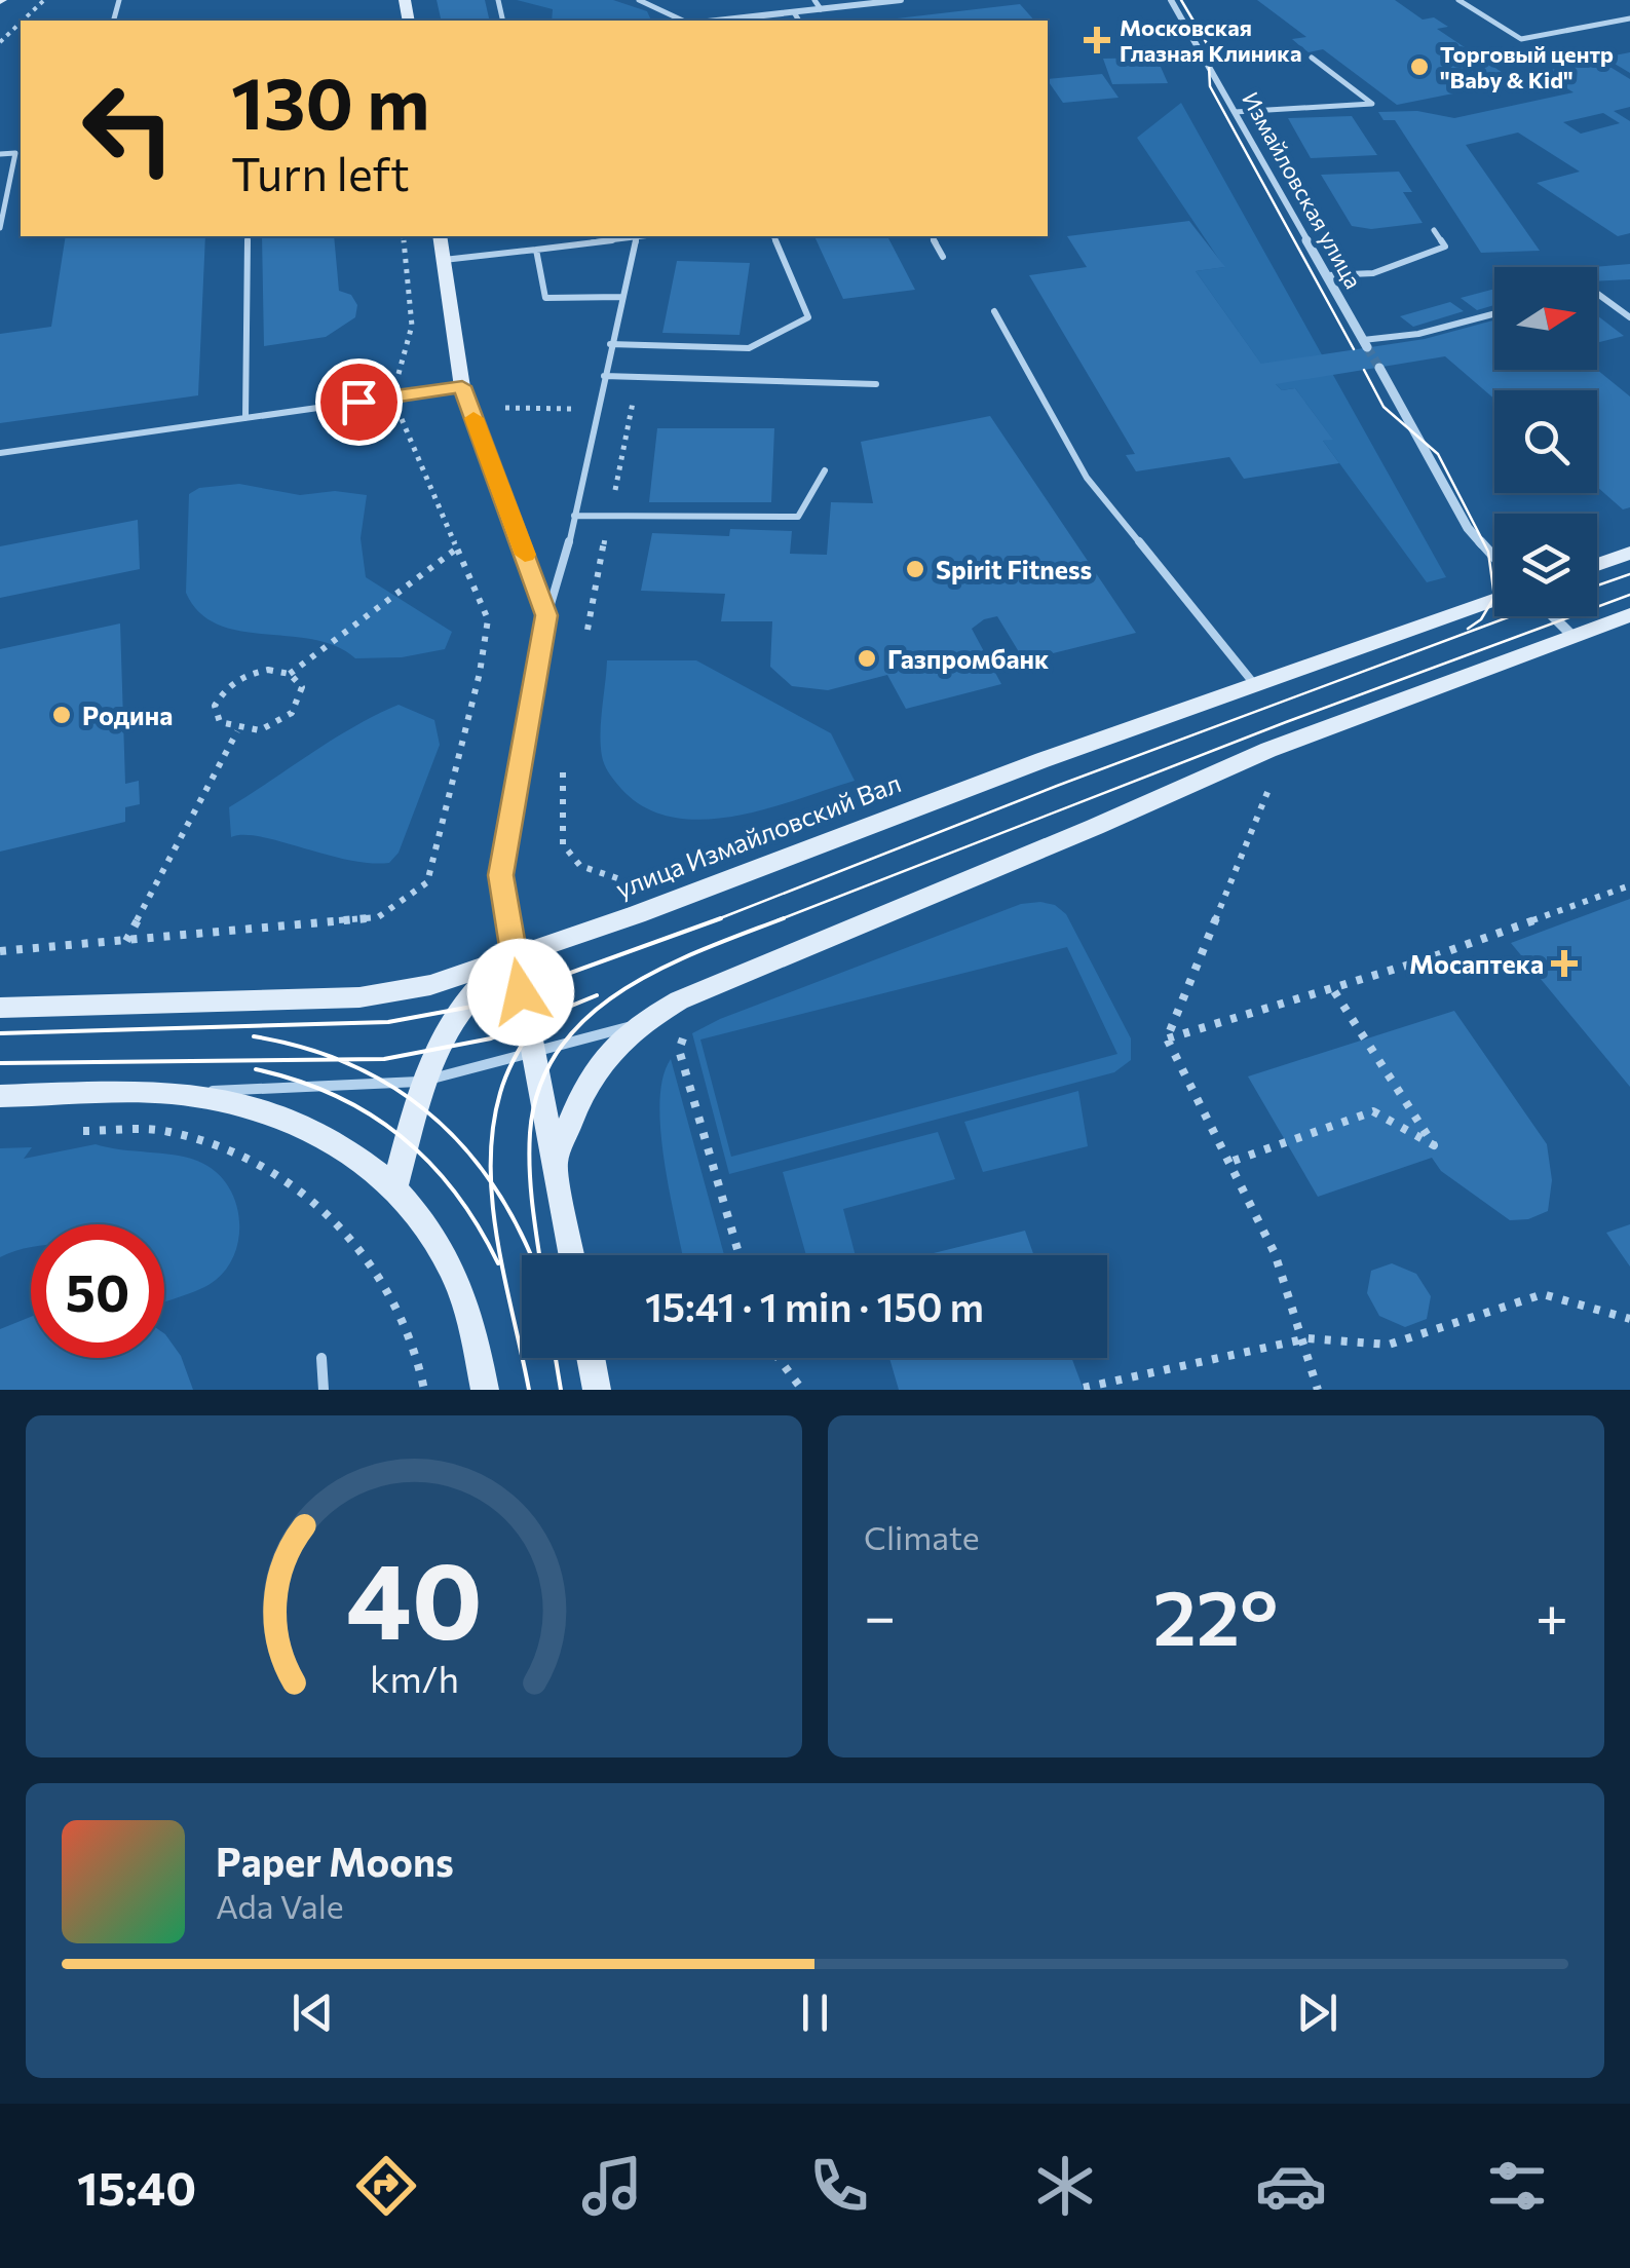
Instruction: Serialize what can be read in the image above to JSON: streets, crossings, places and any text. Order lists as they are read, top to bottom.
{
  "streets": {
    "main road": ["улица Измайловский Вал"],
    "street": ["Измайловская улица"]
  },
  "places": {
    "health": ["Московская Глазная Клиника", "Мосаптека"],
    "other": [
      "Торговый центр \"Baby & Kid\"",
      "Spirit Fitness",
      "Газпромбанк",
      "Родина"
    ]
  },
  "north": "right",
  "page": {
    "turn": ["130 m", "Turn left"],
    "limit": "50",
    "trip": "15:41 · 1 min · 150 m",
    "tile": "Climate",
    "heat": ["−", "22°", "+"],
    "song": ["Paper Moons", "Ada Vale"],
    "tabs": "15:40",
    "gauge": ["40", "km/h"]
  }
}
